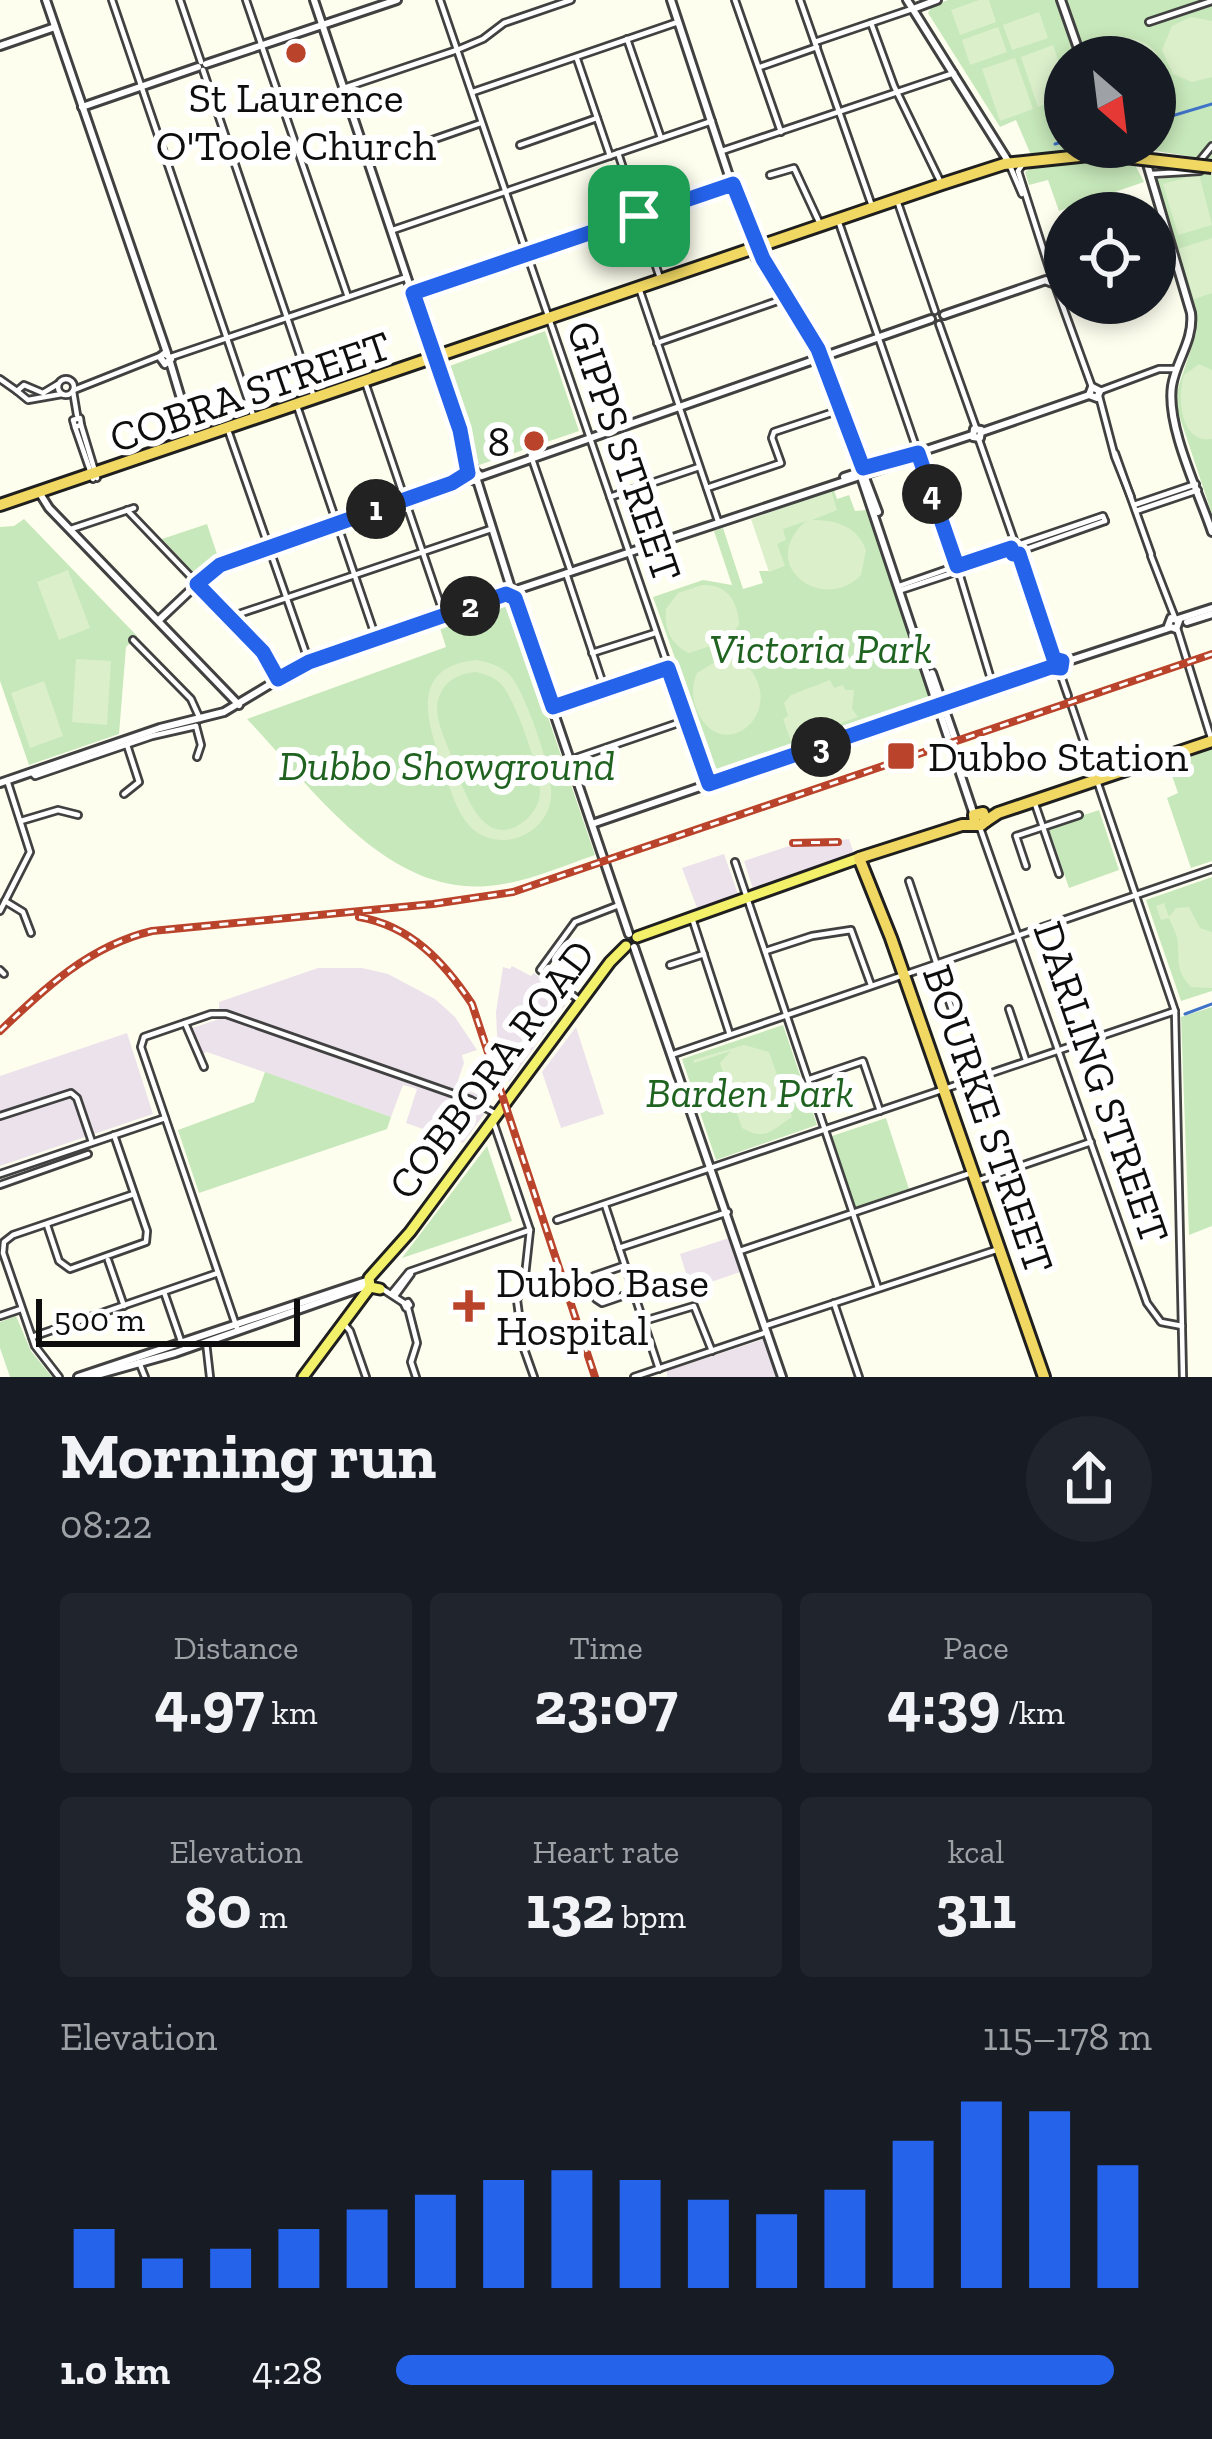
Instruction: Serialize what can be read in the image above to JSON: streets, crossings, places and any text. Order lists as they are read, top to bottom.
{
  "streets": {
    "highway": ["COBRA STREET", "BOURKE STREET"],
    "main road": ["COBBORA ROAD"],
    "street": ["GIPPS STREET", "DARLING STREET"]
  },
  "crossings": [
    ["COBRA STREET", "GIPPS STREET"],
    ["COBRA STREET", "DARLING STREET"]
  ],
  "parks": ["Victoria Park", "Dubbo Showground", "Barden Park"],
  "places": {
    "other": ["St Laurence O'Toole Church", "8"],
    "transit": ["Dubbo Station"],
    "health": ["Dubbo Base Hospital"]
  },
  "scale_bar": "500 m",
  "north": "bottom right",
  "page": {
    "pins": [
      "4",
      "1",
      "2",
      "3"
    ],
    "scale": "500 m",
    "heading": ["Morning run", "08:22"],
    "stats": [
      ["Distance", "4.97 km"],
      ["Time", "23:07"],
      ["Pace", "4:39 /km"],
      ["Elevation", "80 m"],
      ["Heart rate", "132 bpm"],
      ["kcal", "311"]
    ],
    "chart": ["Elevation", "115–178 m"],
    "list": [
      {
        "name": "1.0 km",
        "note": "4:28"
      }
    ]
  }
}
